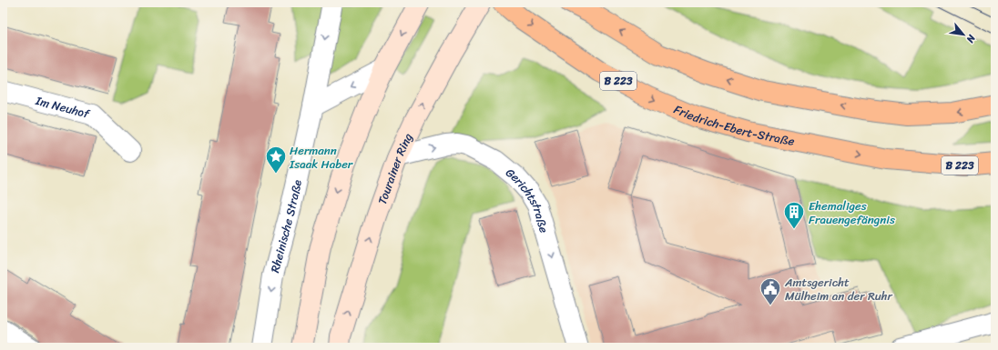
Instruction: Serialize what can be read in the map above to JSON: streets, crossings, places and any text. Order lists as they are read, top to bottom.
{
  "streets": {
    "main road": ["B 223", "Friedrich-Ebert-Straße", "Tourainer Ring"],
    "street": ["Im Neuhof", "Gerichtstraße", "Rheinische Straße"]
  },
  "crossings": [
    ["Tourainer Ring", "Gerichtstraße"]
  ],
  "one_way": ["Gerichtstraße", "Rheinische Straße"],
  "places": {
    "place": ["Hermann Isaak Haber"],
    "building": ["Ehemaliges Frauengefängnis"],
    "public building": ["Amtsgericht Mülheim an der Ruhr"]
  },
  "north": "bottom right"
}
